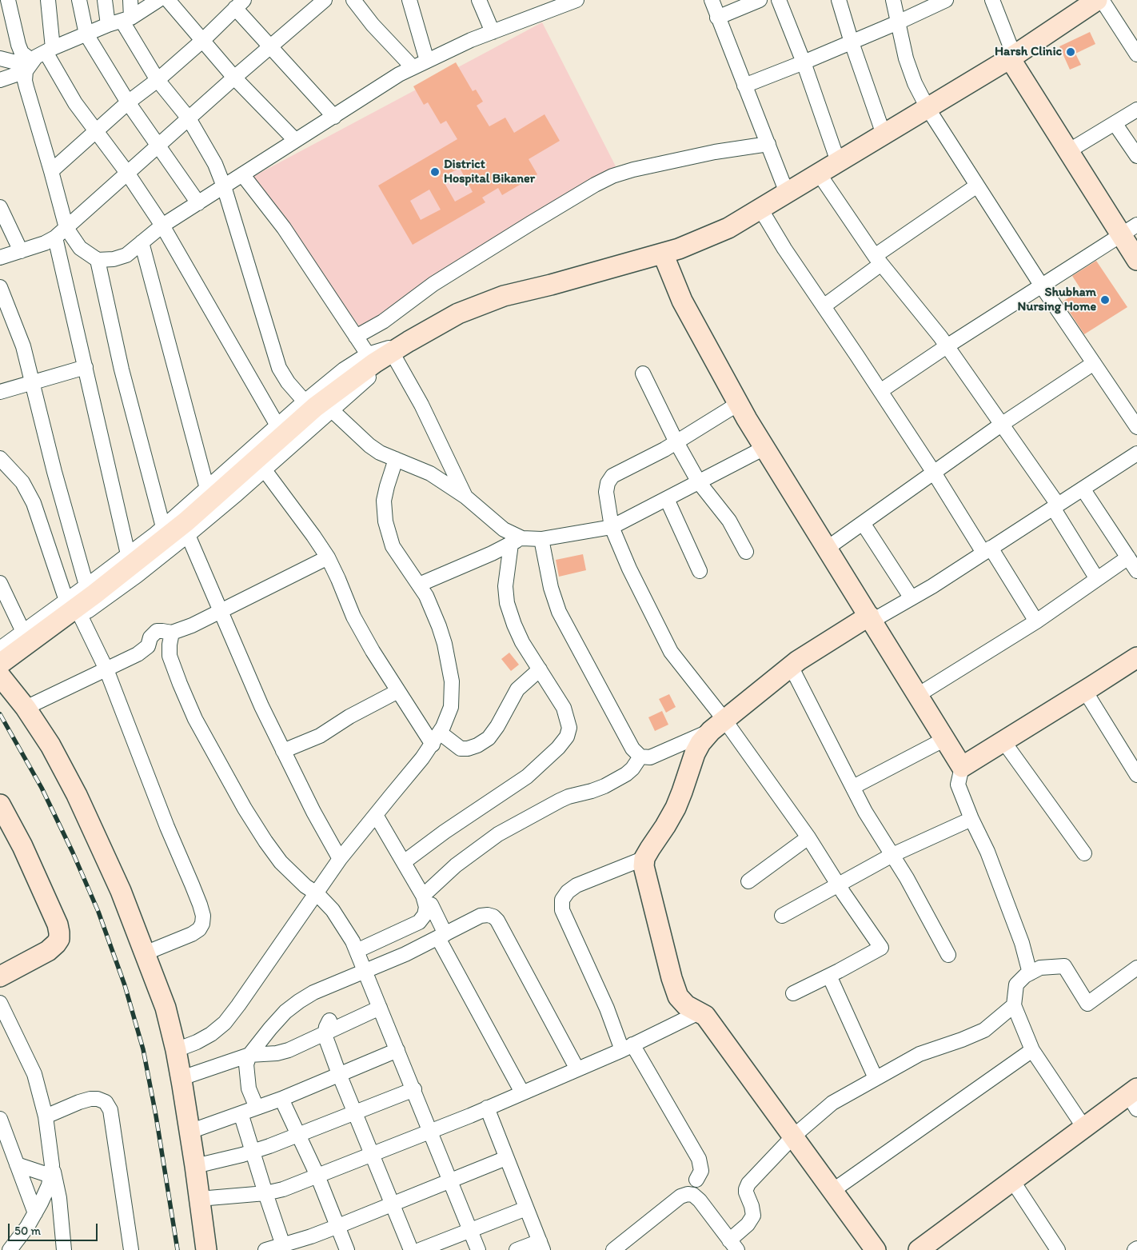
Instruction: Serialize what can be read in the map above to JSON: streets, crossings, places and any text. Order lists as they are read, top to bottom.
{
  "places": ["Harsh Clinic", "District Hospital Bikaner", "Shubham Nursing Home"],
  "scale_bar": "50 m"
}
